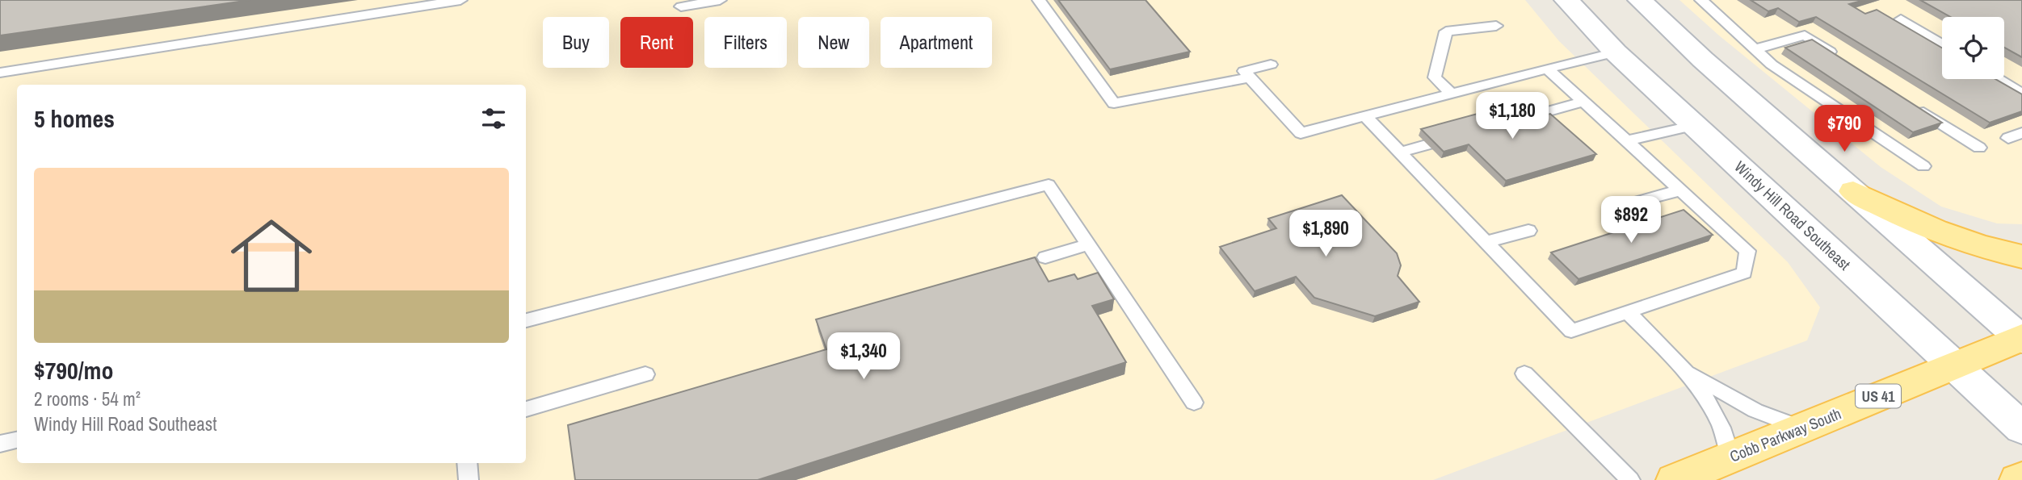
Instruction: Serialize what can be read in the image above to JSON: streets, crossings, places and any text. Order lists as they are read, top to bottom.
{
  "streets": {
    "main road": ["Windy Hill Road Southeast", "US 41", "Cobb Parkway South"]
  },
  "crossings": [
    ["Windy Hill Road Southeast", "Cobb Parkway South"]
  ],
  "page": {
    "chip": [
      "Buy",
      "Rent",
      "Filters",
      "New",
      "Apartment"
    ],
    "heading": "5 homes",
    "price": [
      "$1,180",
      "$790",
      "$892",
      "$1,890",
      "$1,340"
    ],
    "list": [
      {
        "name": "$790/mo",
        "note": "2 rooms · 54 m² · Windy Hill Road Southeast"
      }
    ]
  }
}
